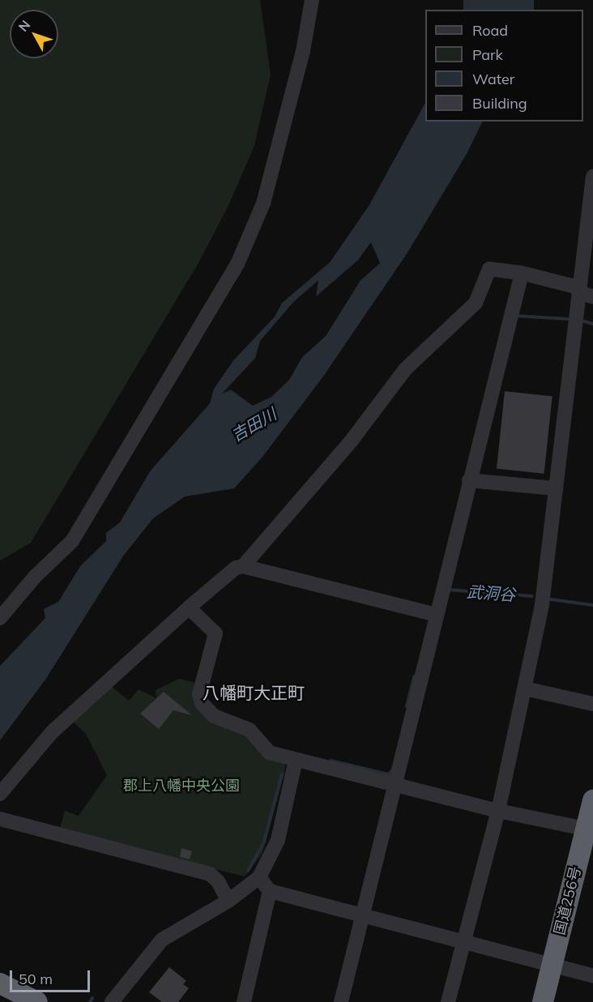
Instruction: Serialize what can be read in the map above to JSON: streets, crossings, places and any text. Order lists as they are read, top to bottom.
{
  "streets": {
    "highway": ["国道256号"]
  },
  "districts": ["八幡町大正町"],
  "water": ["吉田川", "武洞谷"],
  "parks": ["郡上八幡中央公園"],
  "legend": [
    "Road",
    "Park",
    "Water",
    "Building"
  ],
  "scale_bar": "50 m",
  "north": "top left"
}
